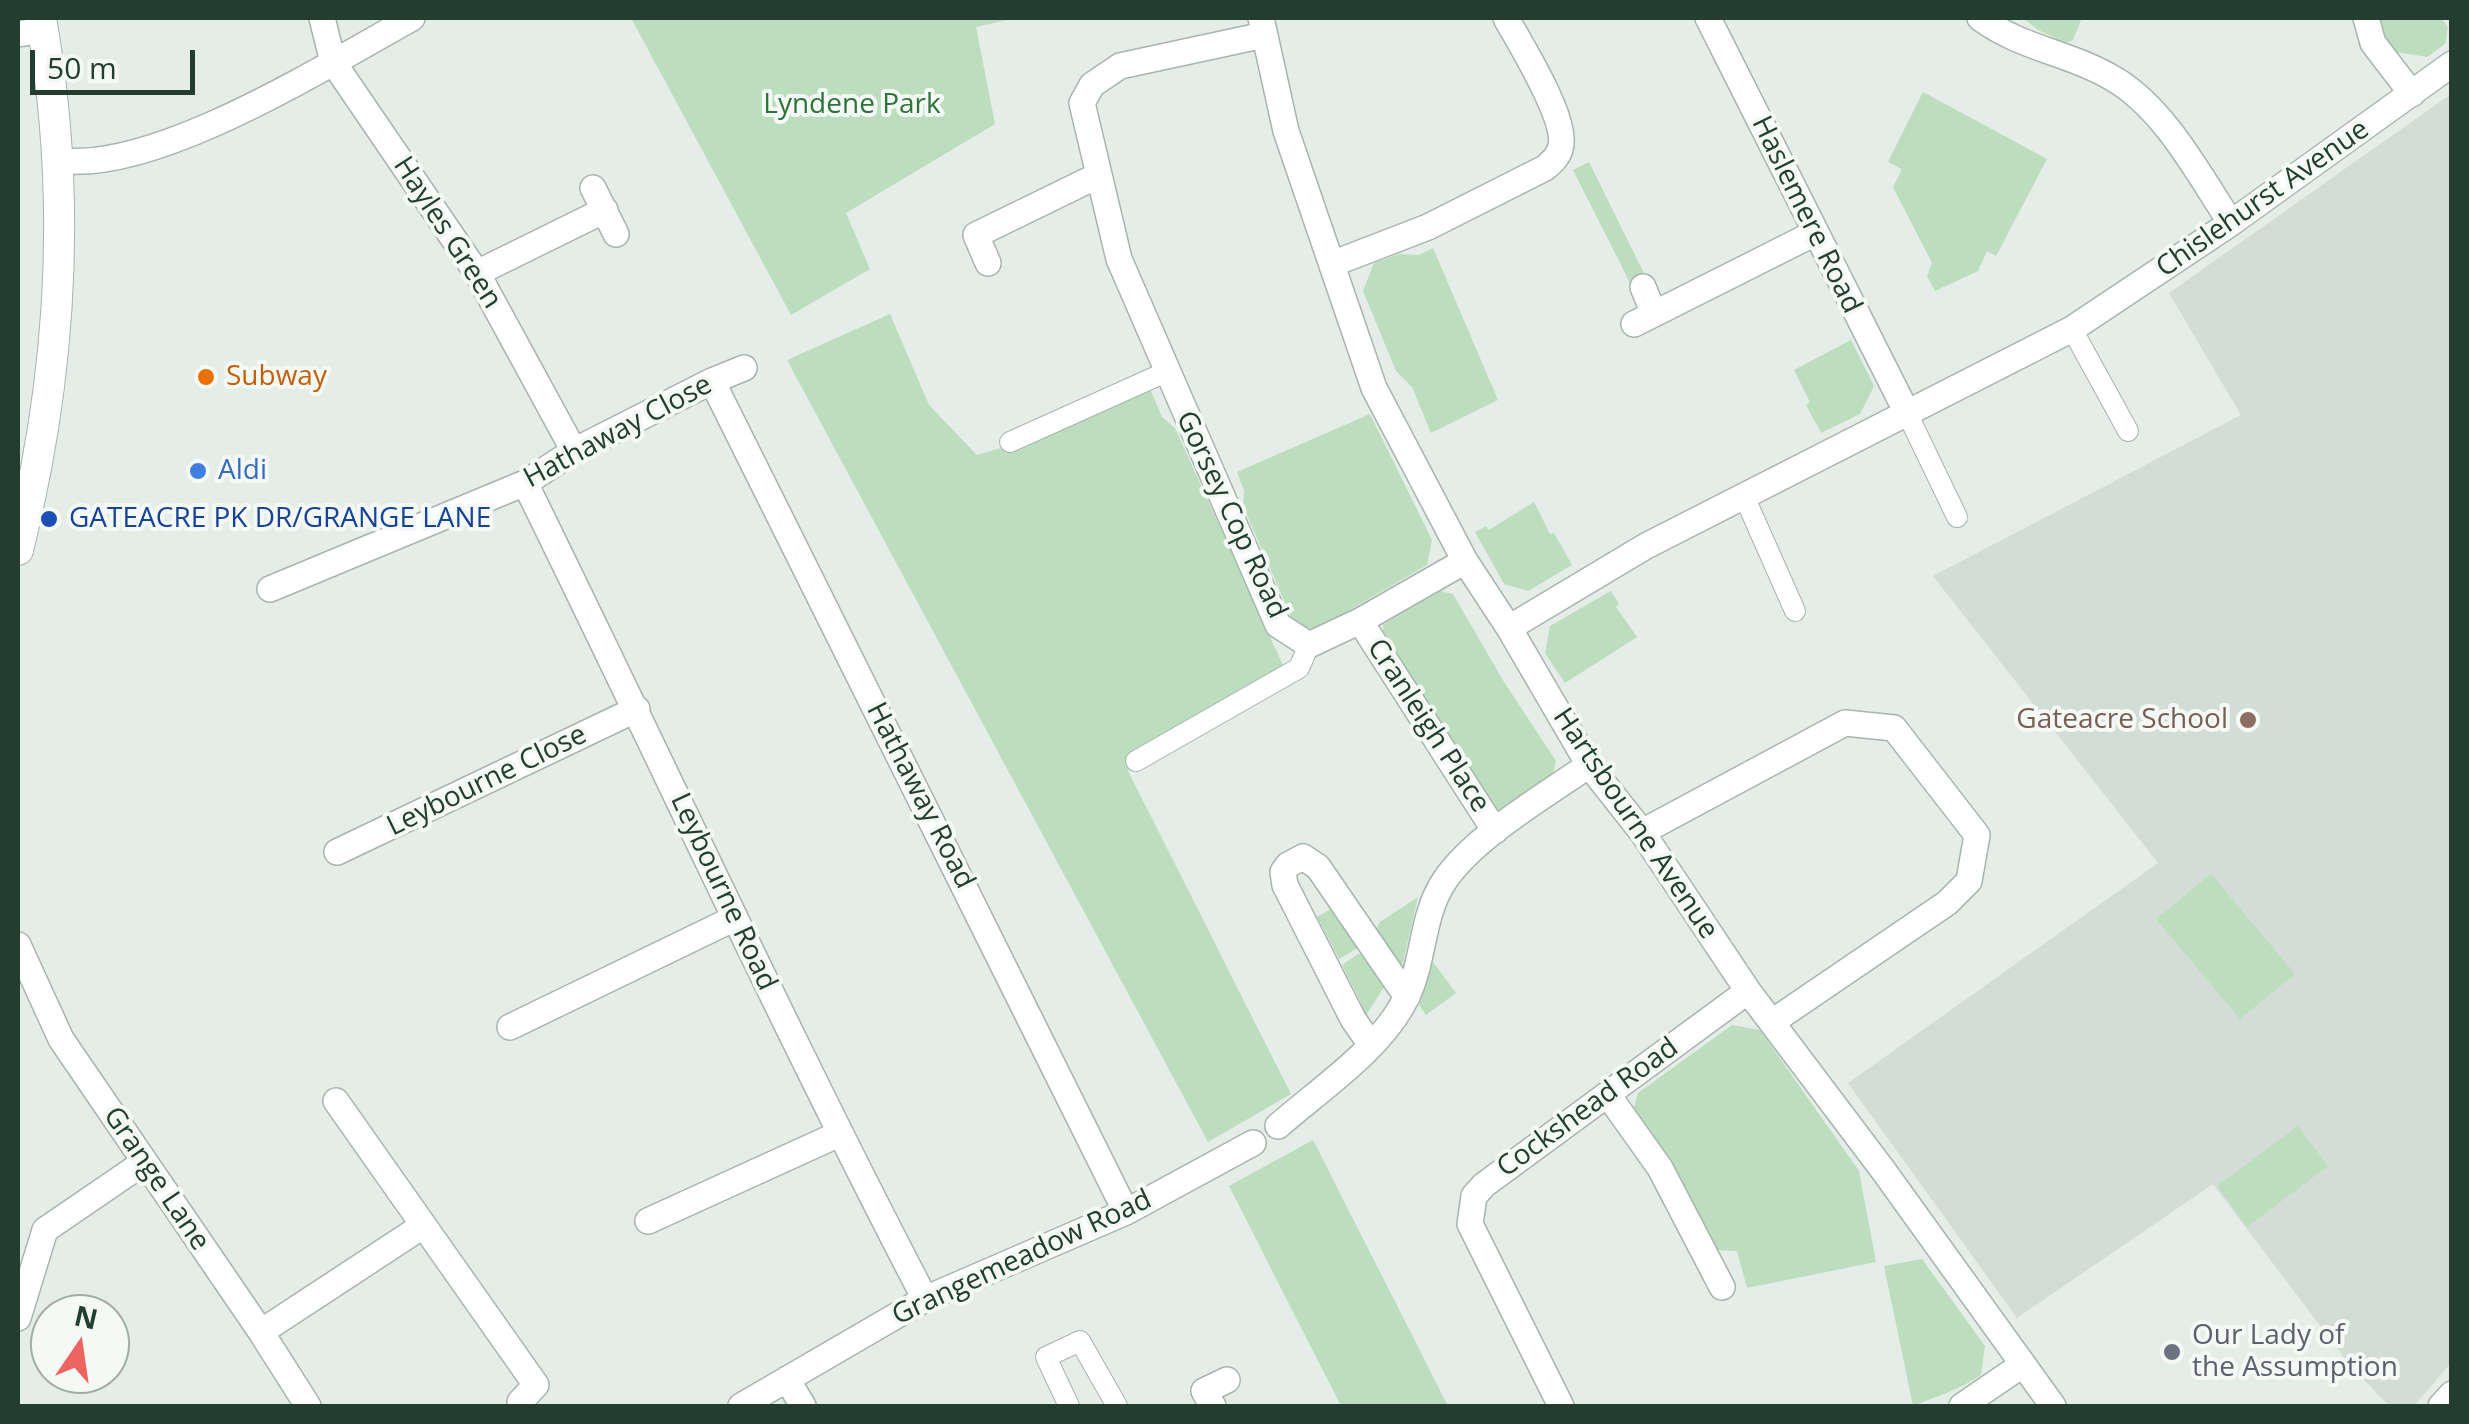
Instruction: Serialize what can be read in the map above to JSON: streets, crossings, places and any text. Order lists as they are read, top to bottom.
{
  "streets": {
    "street": [
      "Chislehurst Avenue",
      "Haslemere Road",
      "Hayles Green",
      "Hathaway Close",
      "Gorsey Cop Road",
      "Cranleigh Place",
      "Leybourne Close",
      "Hathaway Road",
      "Hartsbourne Avenue",
      "Leybourne Road",
      "Cockshead Road",
      "Grange Lane",
      "Grangemeadow Road"
    ]
  },
  "crossings": [
    ["Chislehurst Avenue", "Haslemere Road"],
    ["Chislehurst Avenue", "Hartsbourne Avenue"],
    ["Hayles Green", "Hathaway Close"],
    ["Hathaway Close", "Hathaway Road"],
    ["Hathaway Close", "Leybourne Road"],
    ["Gorsey Cop Road", "Cranleigh Place"],
    ["Gorsey Cop Road", "Hartsbourne Avenue"],
    ["Leybourne Close", "Leybourne Road"],
    ["Hathaway Road", "Grangemeadow Road"],
    ["Hartsbourne Avenue", "Cockshead Road"],
    ["Leybourne Road", "Grangemeadow Road"]
  ],
  "parks": ["Lyndene Park"],
  "places": [
    "Subway",
    "Aldi",
    "GATEACRE PK DR/GRANGE LANE",
    "Gateacre School",
    "Our Lady of the Assumption"
  ],
  "scale_bar": "50 m",
  "north": "top"
}
